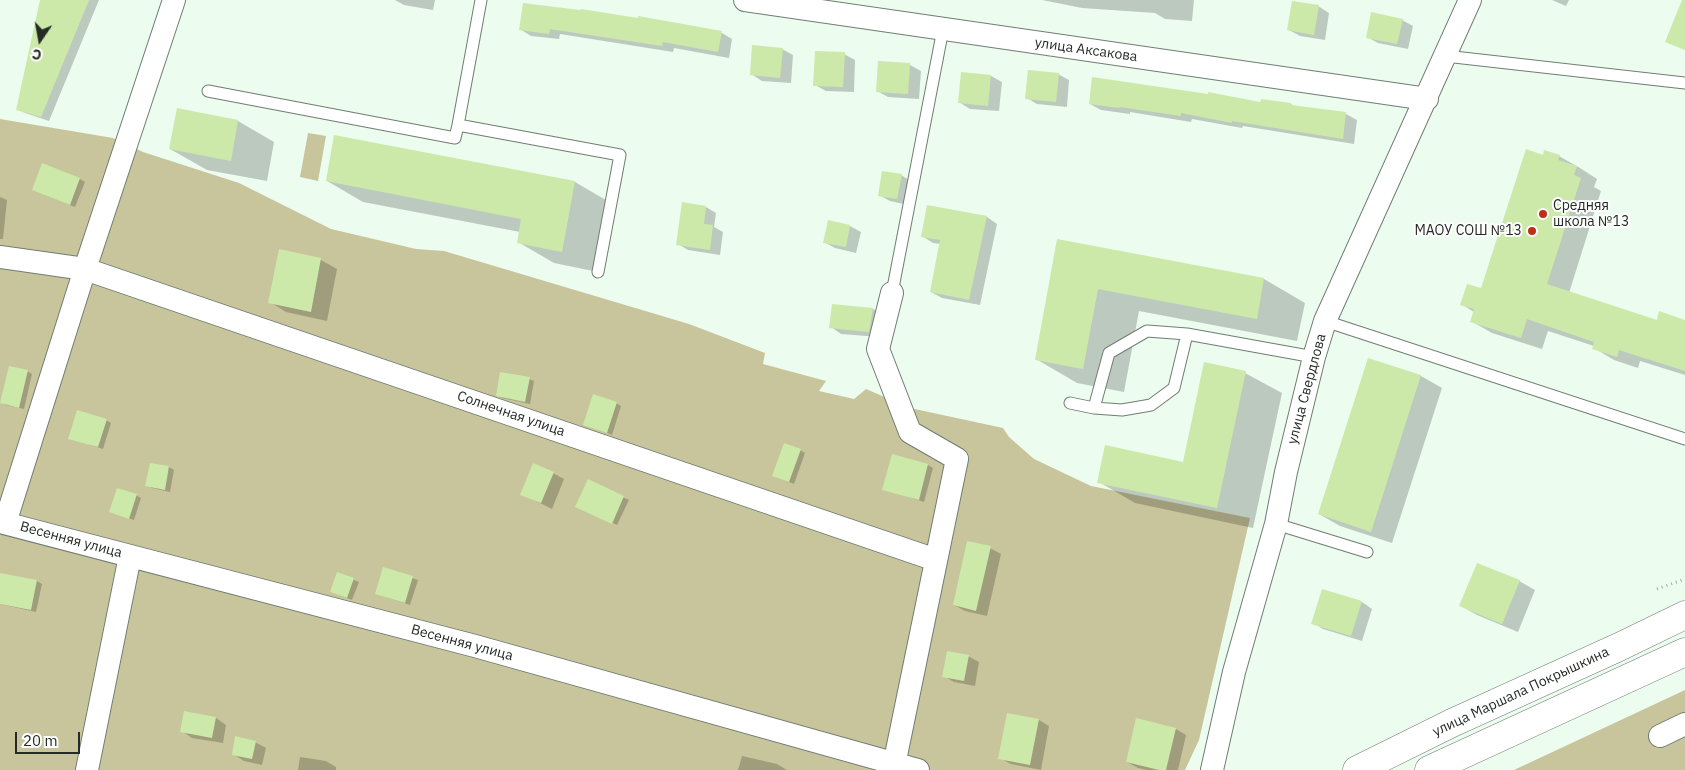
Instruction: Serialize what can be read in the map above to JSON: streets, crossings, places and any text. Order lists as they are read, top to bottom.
{
  "streets": {
    "main road": ["улица Маршала Покрышкина"],
    "street": [
      "улица Аксакова",
      "улица Свердлова",
      "Солнечная улица",
      "Весенняя улица"
    ]
  },
  "crossings": [
    ["улица Аксакова", "улица Свердлова"]
  ],
  "places": ["Средняя школа №13", "МАОУ СОШ №13"],
  "scale_bar": "20 m",
  "north": "bottom"
}
